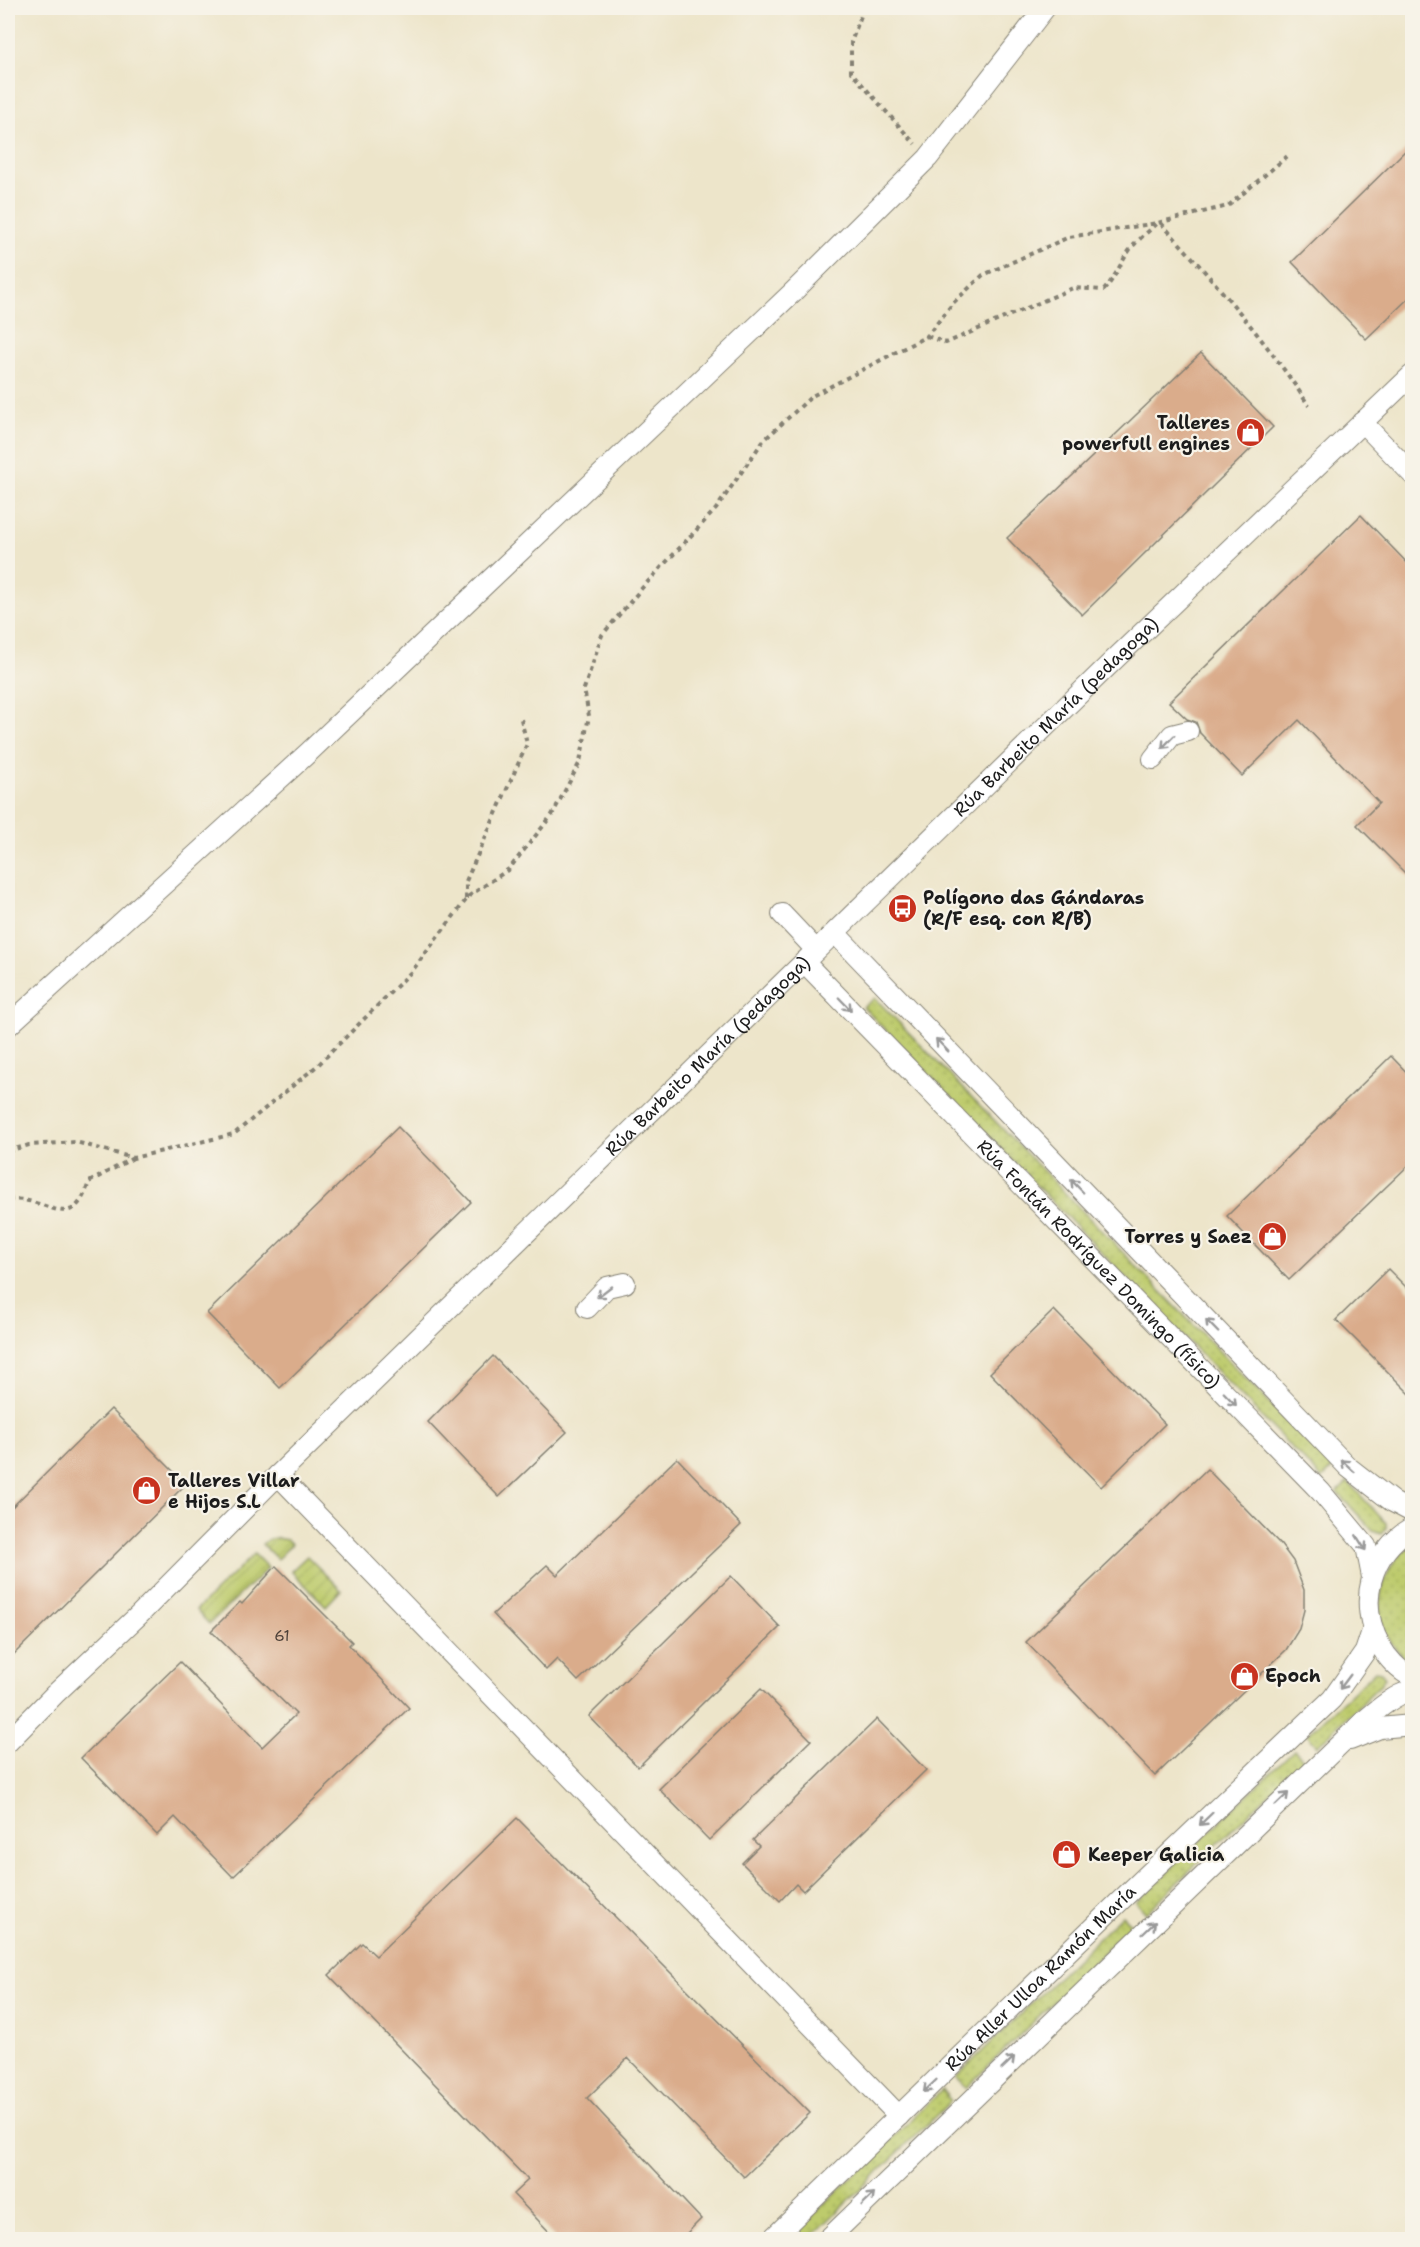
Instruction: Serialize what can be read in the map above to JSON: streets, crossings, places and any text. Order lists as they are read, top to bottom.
{
  "streets": {
    "street": ["Rúa Barbeito María (pedagoga)", "Rúa Fontán Rodríguez Domingo (físico)", "Rúa Aller Ulloa Ramón María"]
  },
  "crossings": [
    ["Rúa Barbeito María (pedagoga)", "Rúa Fontán Rodríguez Domingo (físico)"]
  ],
  "places": {
    "shop": [
      "Talleres powerfull engines",
      "Torres y Saez",
      "Talleres Villar e Hijos S.L",
      "Epoch",
      "Keeper Galicia"
    ],
    "bus stop": ["Polígono das Gándaras (R/F esq. con R/B)"]
  },
  "house_numbers": ["61"]
}
